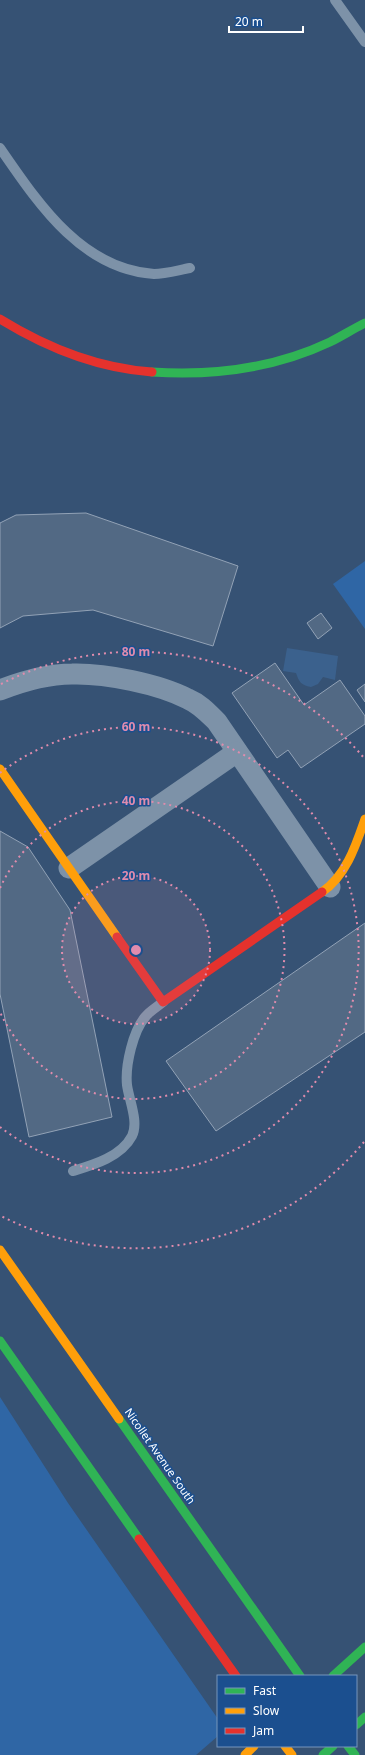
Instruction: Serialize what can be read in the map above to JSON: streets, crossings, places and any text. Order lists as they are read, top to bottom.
{
  "streets": {
    "main road": ["Nicollet Avenue South"]
  },
  "legend": ["Fast", "Slow", "Jam"],
  "scale_bar": "20 m",
  "rings": [
    "80 m",
    "60 m",
    "40 m",
    "20 m"
  ]
}
